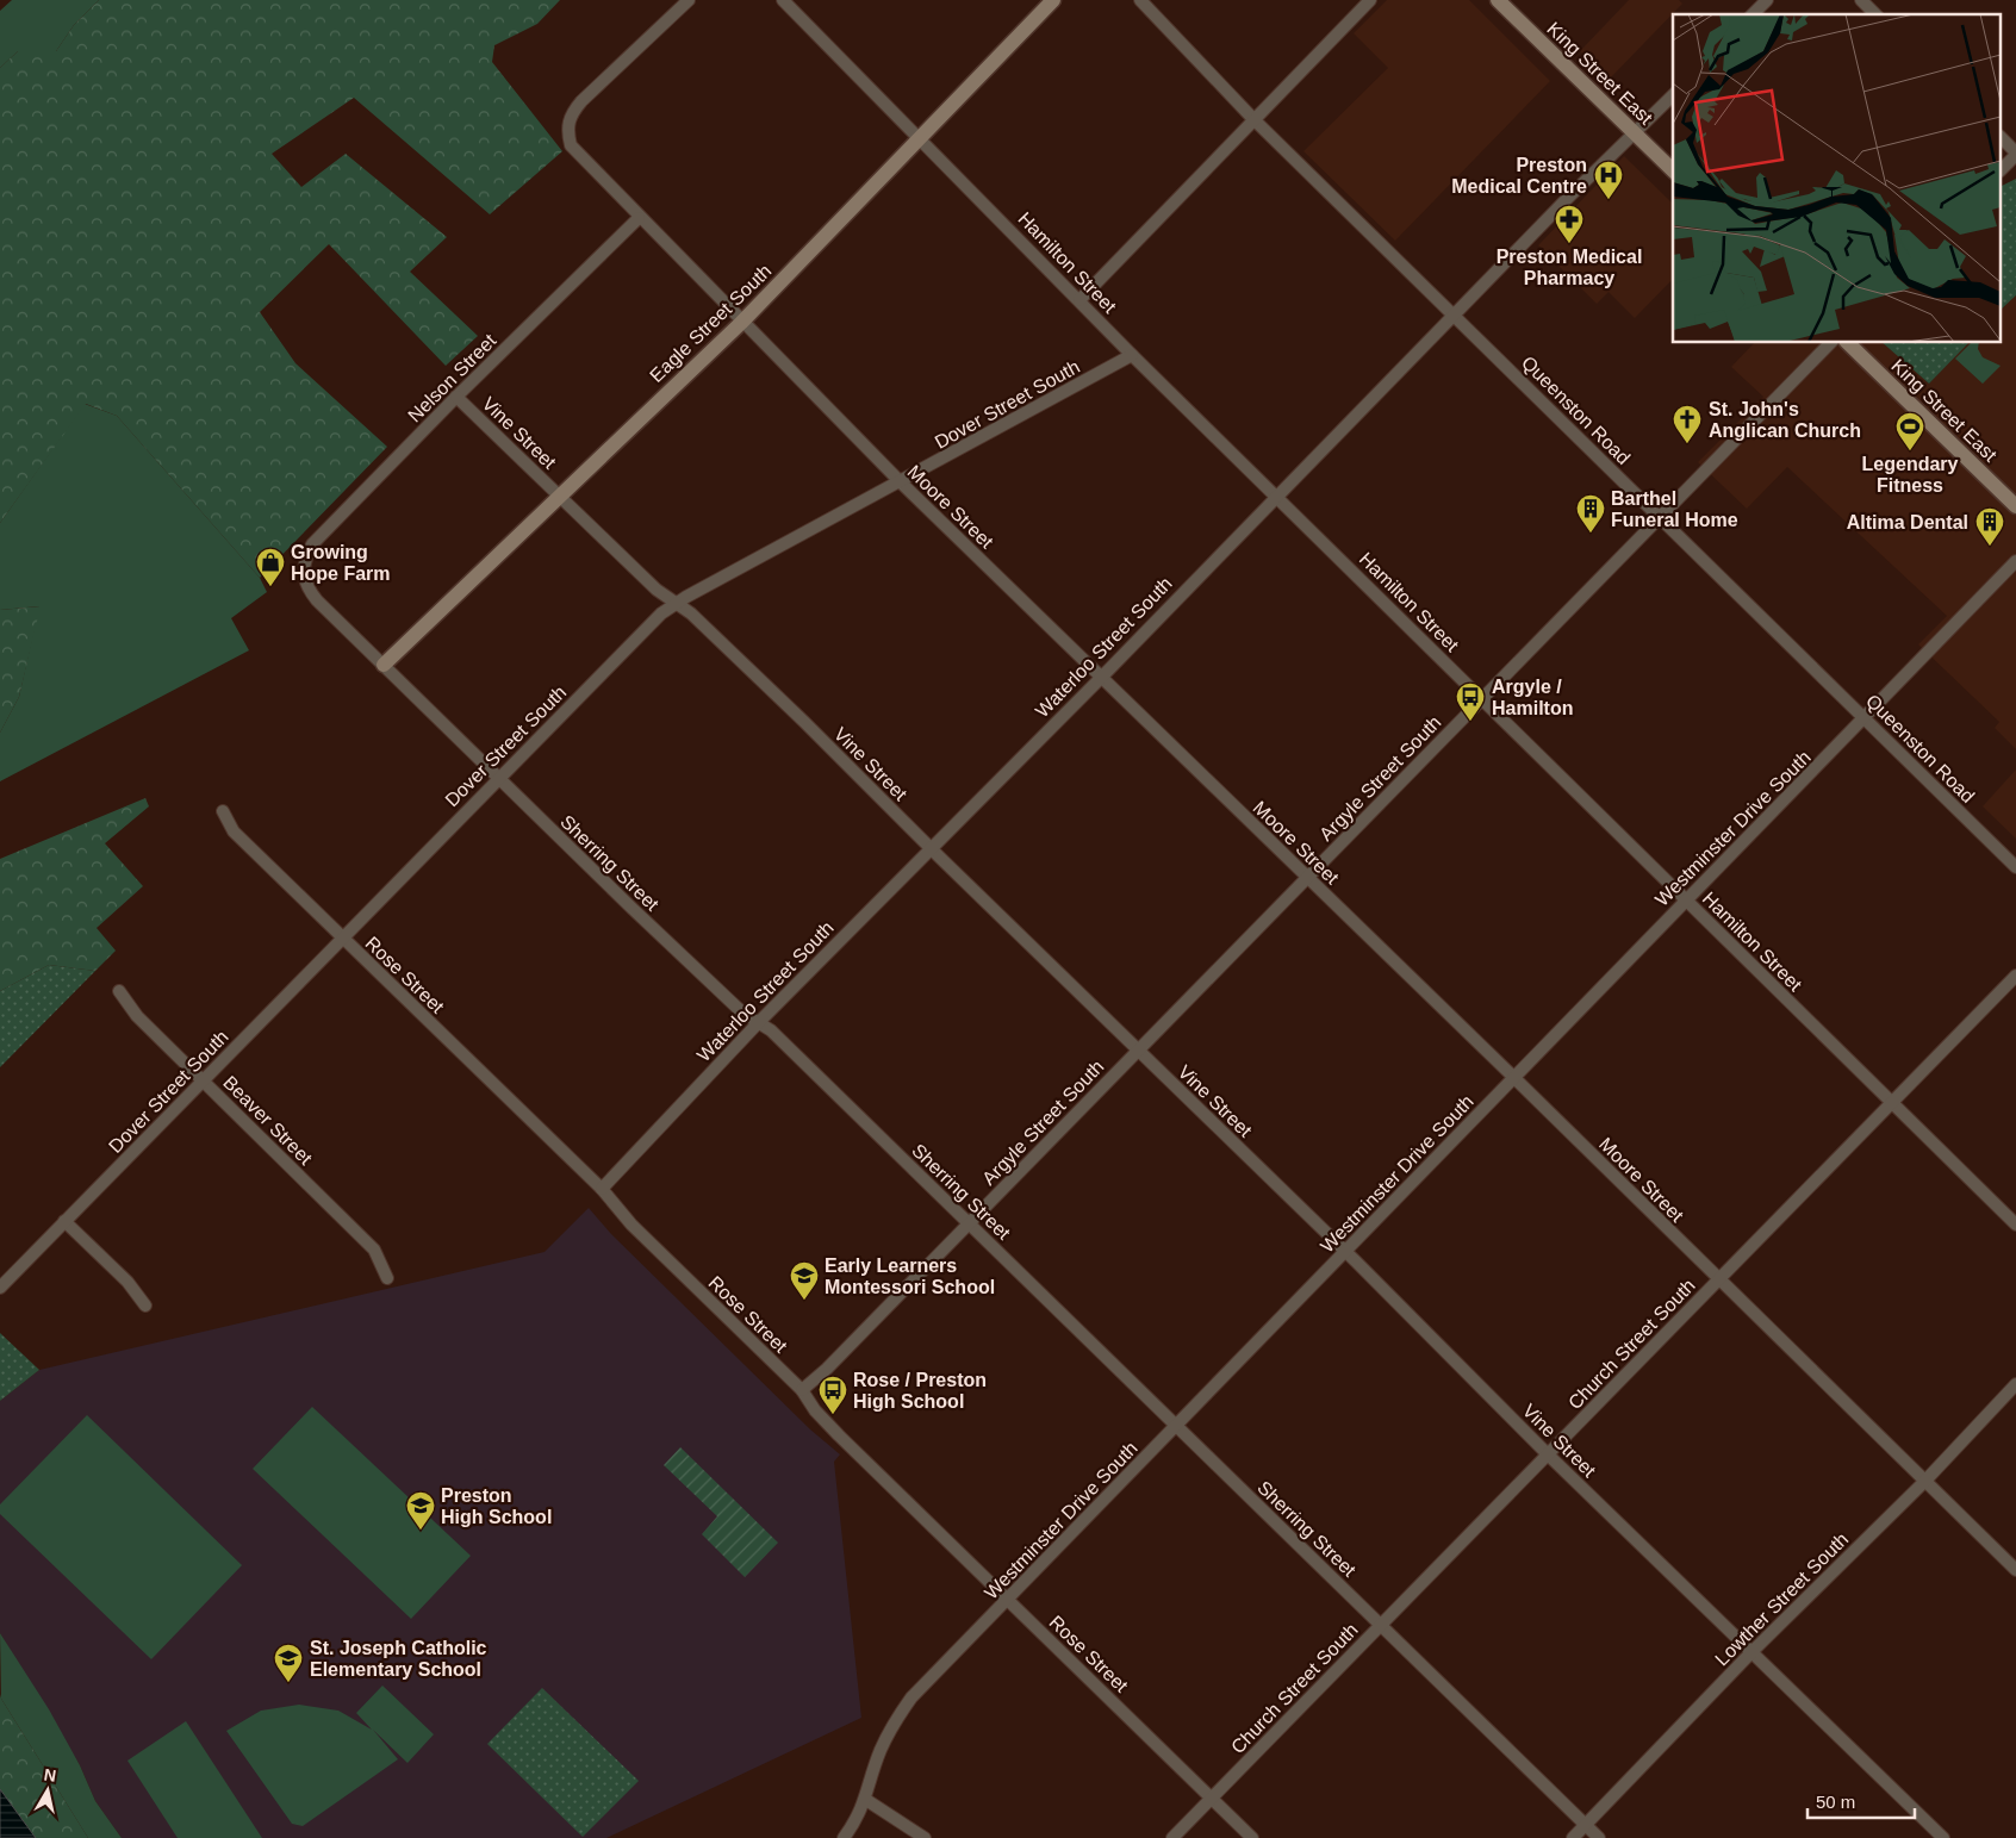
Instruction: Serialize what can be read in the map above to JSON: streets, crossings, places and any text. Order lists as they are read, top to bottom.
{
  "streets": {
    "street": [
      "King Street East",
      "Hamilton Street",
      "Eagle Street South",
      "Nelson Street",
      "Dover Street South",
      "Queenston Road",
      "Vine Street",
      "Moore Street",
      "Waterloo Street South",
      "Argyle Street South",
      "Westminster Drive South",
      "Sherring Street",
      "Rose Street",
      "Beaver Street",
      "Church Street South",
      "Lowther Street South"
    ]
  },
  "crossings": [
    ["King Street East", "Waterloo Street South"],
    ["Hamilton Street", "Eagle Street South"],
    ["Hamilton Street", "Dover Street South"],
    ["Hamilton Street", "Waterloo Street South"],
    ["Hamilton Street", "Argyle Street South"],
    ["Hamilton Street", "Westminster Drive South"],
    ["Hamilton Street", "Church Street South"],
    ["Eagle Street South", "Vine Street"],
    ["Eagle Street South", "Moore Street"],
    ["Eagle Street South", "Sherring Street"],
    ["Nelson Street", "Vine Street"],
    ["Nelson Street", "Moore Street"],
    ["Nelson Street", "Sherring Street"],
    ["Dover Street South", "Vine Street"],
    ["Dover Street South", "Moore Street"],
    ["Dover Street South", "Sherring Street"],
    ["Dover Street South", "Rose Street"],
    ["Dover Street South", "Beaver Street"],
    ["Queenston Road", "Waterloo Street South"],
    ["Queenston Road", "Argyle Street South"],
    ["Queenston Road", "Westminster Drive South"],
    ["Vine Street", "Waterloo Street South"],
    ["Vine Street", "Argyle Street South"],
    ["Vine Street", "Westminster Drive South"],
    ["Vine Street", "Church Street South"],
    ["Vine Street", "Lowther Street South"],
    ["Moore Street", "Waterloo Street South"],
    ["Moore Street", "Argyle Street South"],
    ["Moore Street", "Westminster Drive South"],
    ["Moore Street", "Church Street South"],
    ["Moore Street", "Lowther Street South"],
    ["Waterloo Street South", "Sherring Street"],
    ["Waterloo Street South", "Rose Street"],
    ["Argyle Street South", "Sherring Street"],
    ["Argyle Street South", "Rose Street"],
    ["Westminster Drive South", "Sherring Street"],
    ["Westminster Drive South", "Rose Street"],
    ["Sherring Street", "Church Street South"],
    ["Sherring Street", "Lowther Street South"],
    ["Rose Street", "Church Street South"]
  ],
  "places": {
    "hospital": ["Preston Medical Centre"],
    "pharmacy": ["Preston Medical Pharmacy"],
    "church": ["St. John's Anglican Church"],
    "sports": ["Legendary Fitness"],
    "building": ["Barthel Funeral Home", "Altima Dental"],
    "shop": ["Growing Hope Farm"],
    "bus stop": ["Argyle / Hamilton", "Rose / Preston High School"],
    "school or university": ["Early Learners Montessori School", "Preston High School", "St. Joseph Catholic Elementary School"]
  },
  "scale_bar": "50 m",
  "north": "top"
}
